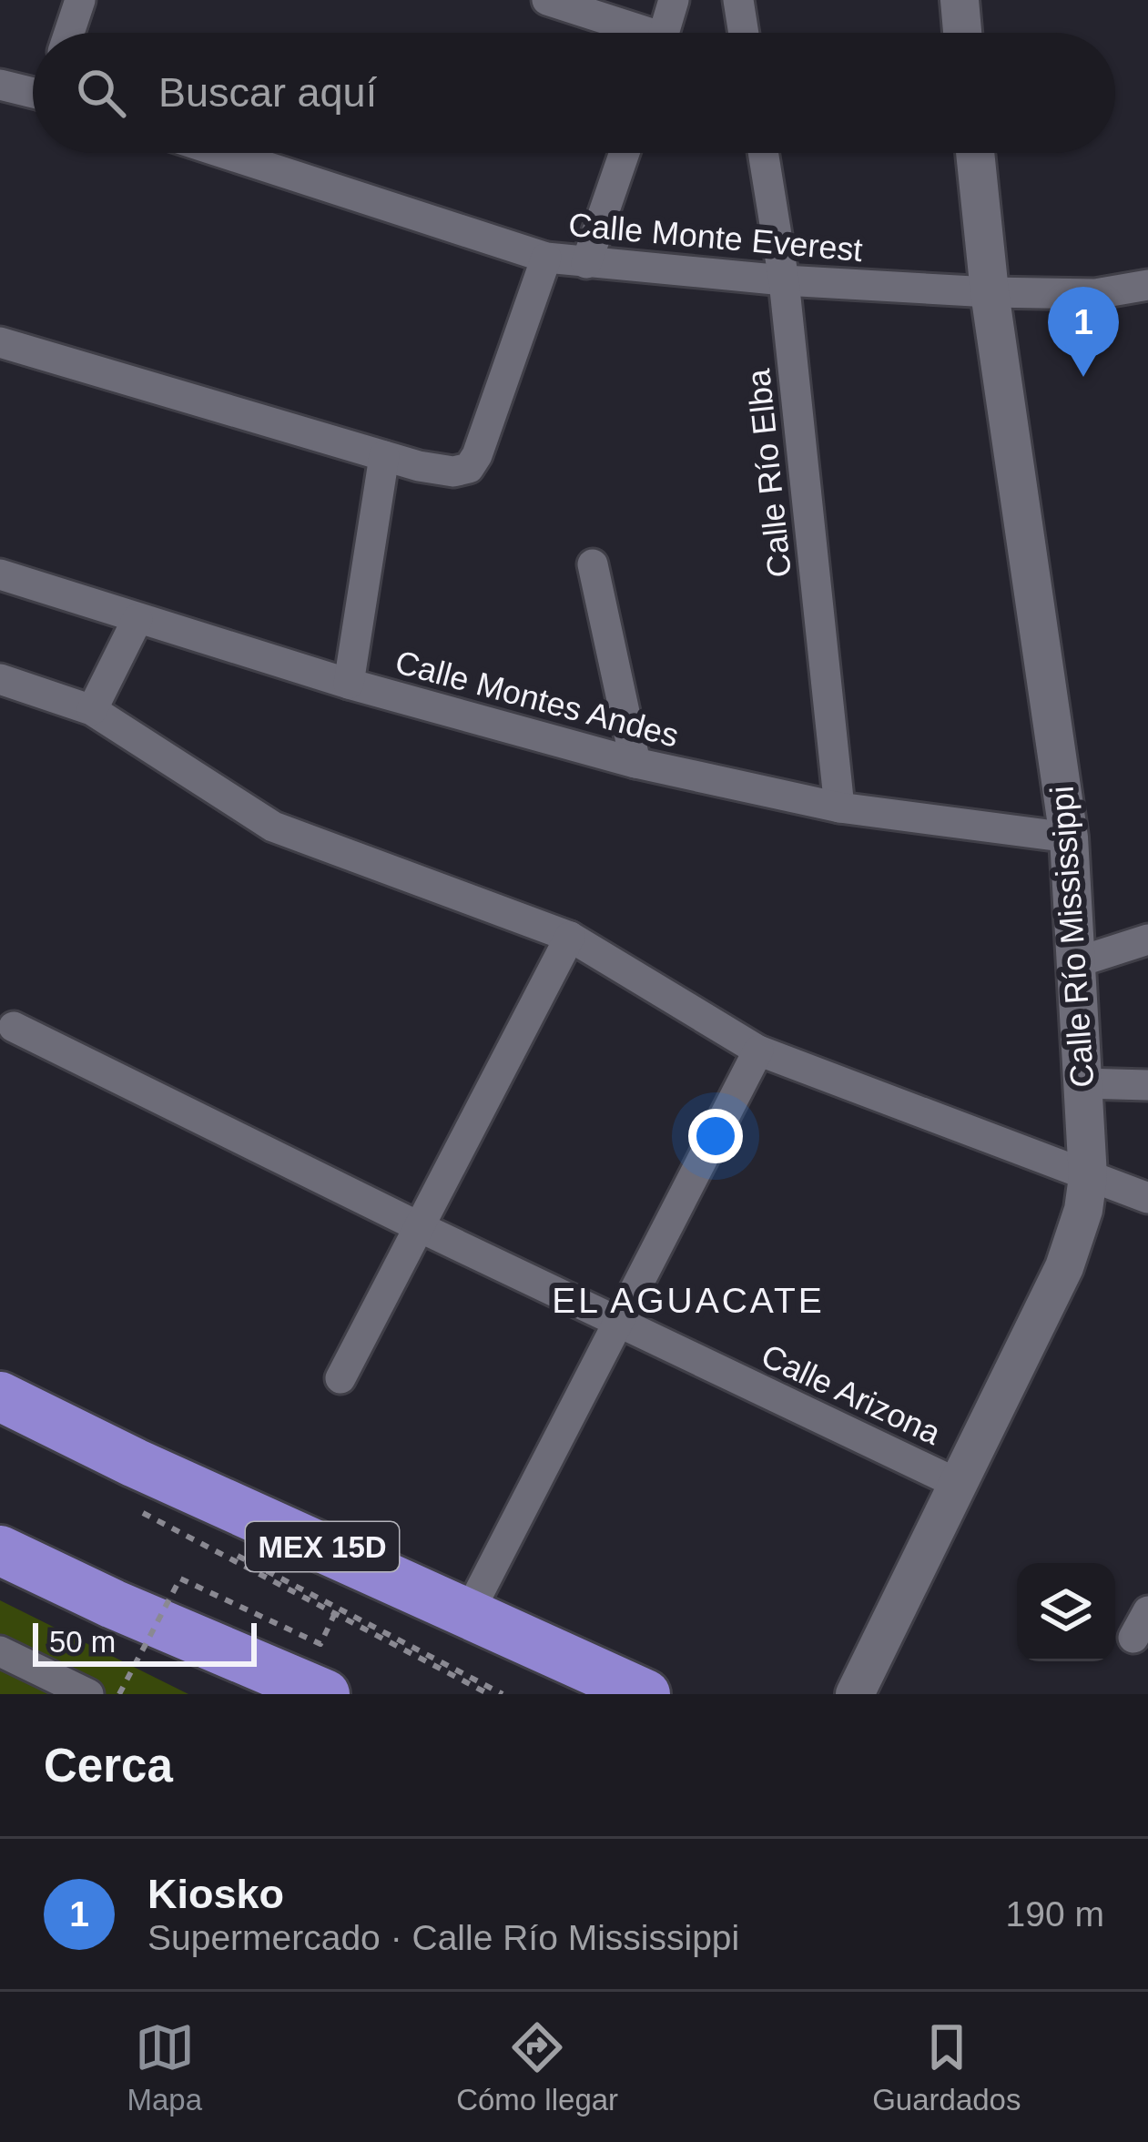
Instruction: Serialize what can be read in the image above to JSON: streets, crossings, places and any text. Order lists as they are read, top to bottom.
{
  "streets": {
    "highway": ["MEX 15D"],
    "street": [
      "Calle Monte Everest",
      "Calle Río Elba",
      "Calle Montes Andes",
      "Calle Río Mississippi",
      "Calle Arizona"
    ]
  },
  "crossings": [
    ["Calle Monte Everest", "Calle Río Elba"],
    ["Calle Monte Everest", "Calle Río Mississippi"],
    ["Calle Río Elba", "Calle Montes Andes"],
    ["Calle Montes Andes", "Calle Río Mississippi"],
    ["Calle Río Mississippi", "Calle Arizona"]
  ],
  "districts": ["EL AGUACATE"],
  "scale_bar": "50 m",
  "page": {
    "search": "Buscar aquí",
    "pins": "1",
    "scale": "50 m",
    "heading": "Cerca",
    "list": [
      {
        "mark": "1",
        "name": "Kiosko",
        "note": "Supermercado · Calle Río Mississippi",
        "value": "190 m"
      }
    ],
    "nav": ["Mapa", "Cómo llegar", "Guardados"]
  }
}
